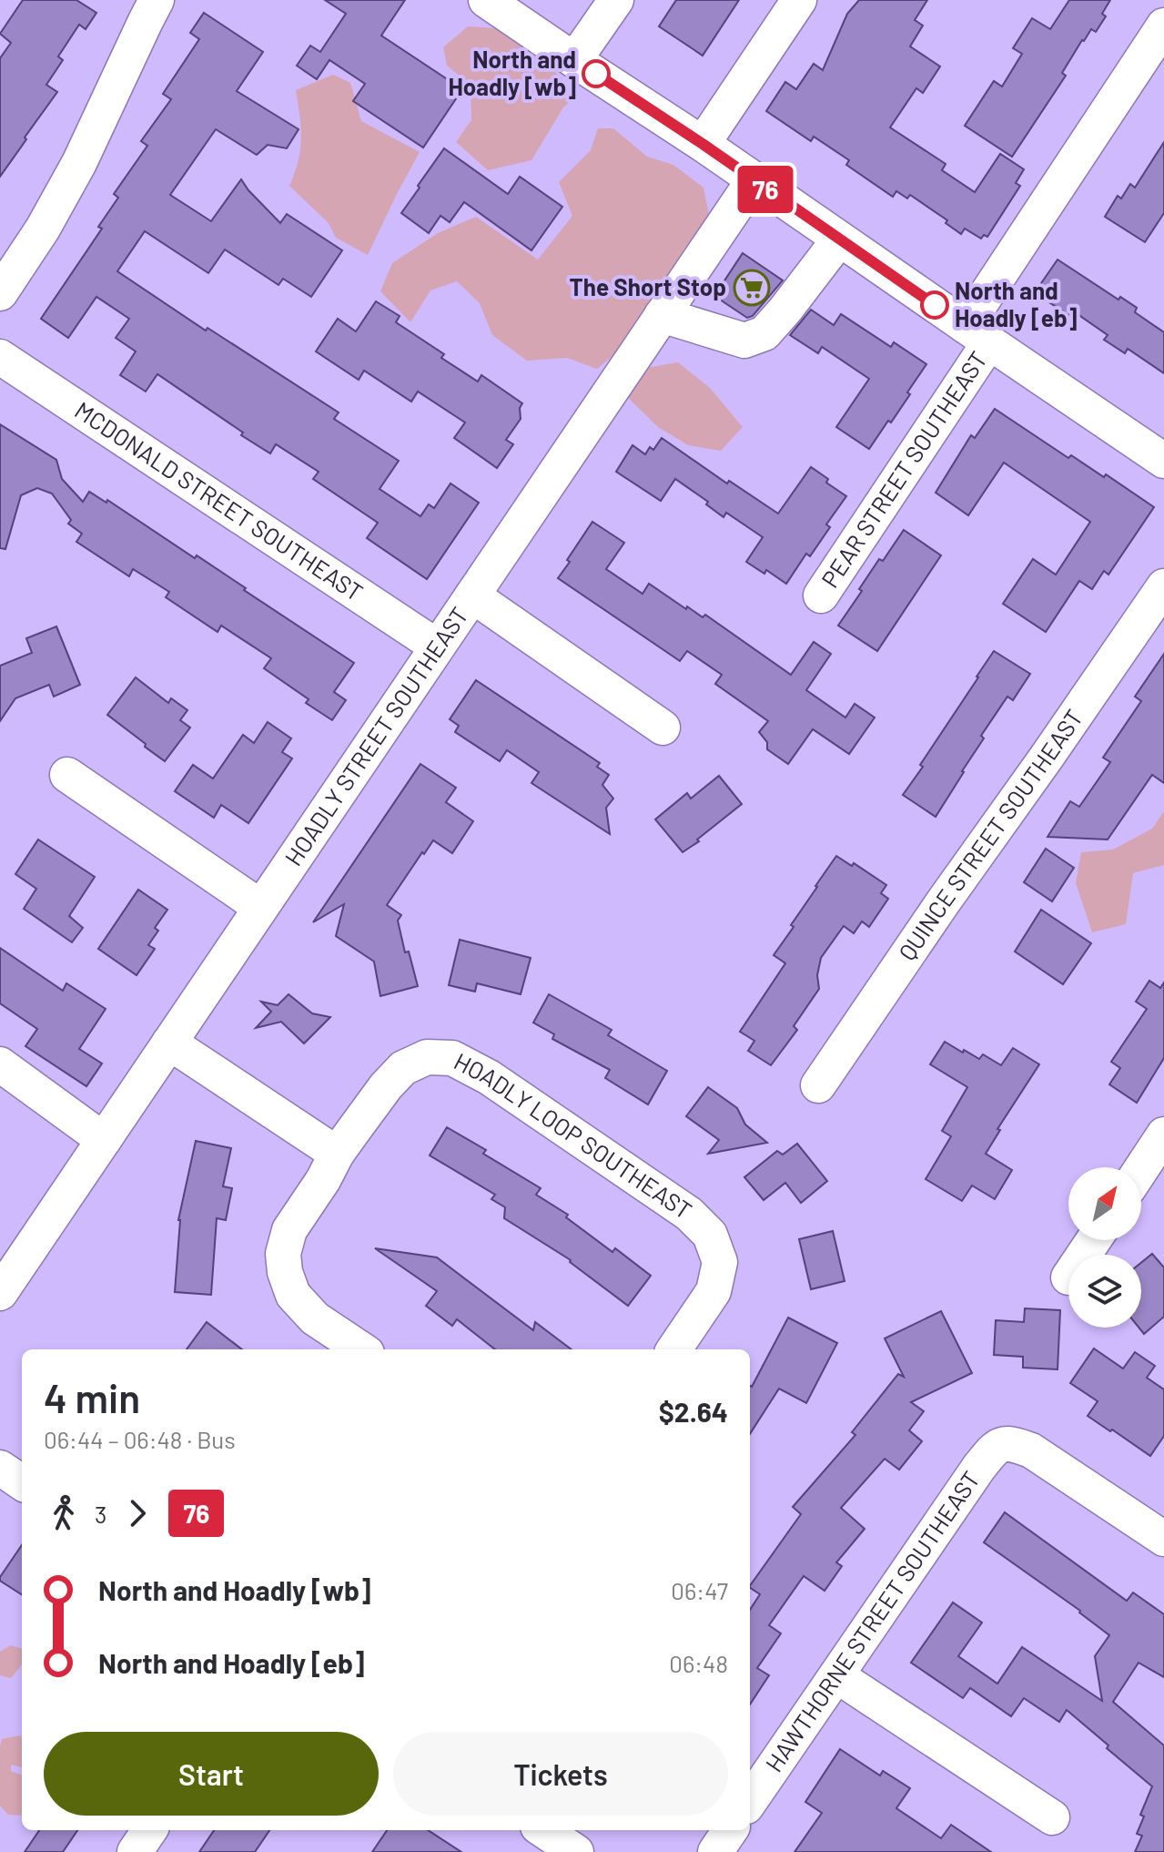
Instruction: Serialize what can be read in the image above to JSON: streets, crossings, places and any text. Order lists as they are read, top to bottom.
{
  "streets": {
    "street": [
      "PEAR STREET SOUTHEAST",
      "MCDONALD STREET SOUTHEAST",
      "HOADLY STREET SOUTHEAST",
      "QUINCE STREET SOUTHEAST",
      "HOADLY LOOP SOUTHEAST",
      "HAWTHORNE STREET SOUTHEAST"
    ]
  },
  "crossings": [
    ["MCDONALD STREET SOUTHEAST", "HOADLY STREET SOUTHEAST"]
  ],
  "places": {
    "other": ["North and Hoadly [wb]", "North and Hoadly [eb]"],
    "supermarket": ["The Short Stop"]
  },
  "lines": ["bus line 76"],
  "north": "top right",
  "page": {
    "on_map": "76",
    "heading": ["4 min", "06:44 – 06:48 · Bus", "$2.64"],
    "legs": ["3", "76"],
    "list": [
      {
        "name": "North and Hoadly [wb]",
        "value": "06:47"
      },
      {
        "name": "North and Hoadly [eb]",
        "value": "06:48"
      }
    ],
    "buttons": ["Start", "Tickets"]
  }
}
